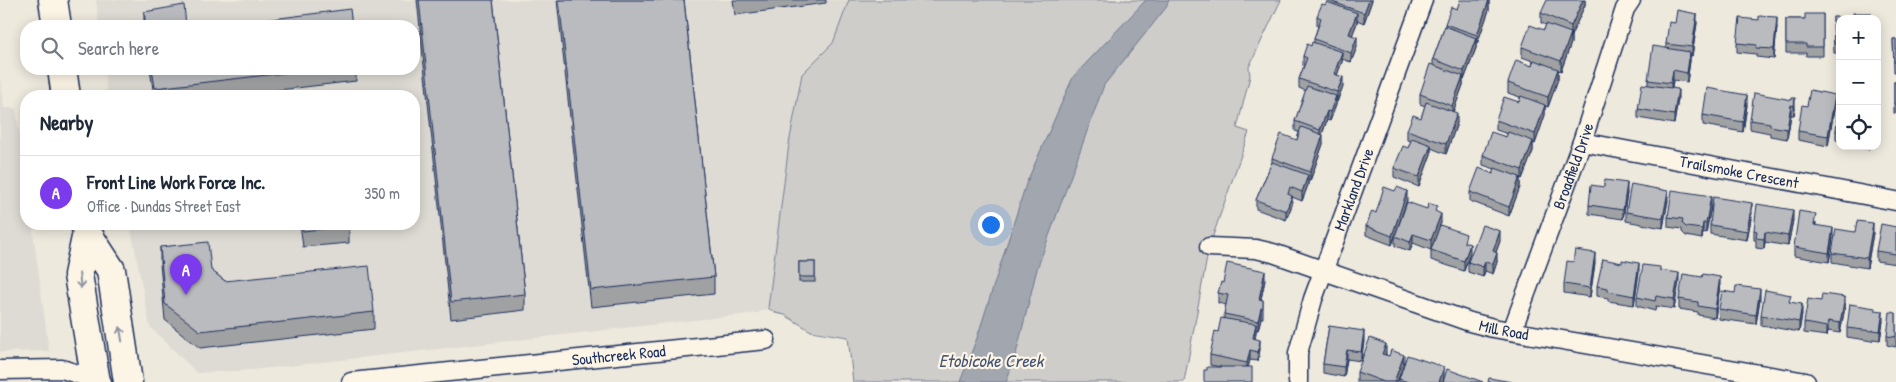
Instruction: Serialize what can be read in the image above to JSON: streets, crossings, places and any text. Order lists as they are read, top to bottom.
{
  "streets": {
    "street": [
      "Broadfield Drive",
      "Trailsmoke Crescent",
      "Markland Drive",
      "Mill Road",
      "Southcreek Road"
    ]
  },
  "crossings": [
    ["Broadfield Drive", "Trailsmoke Crescent"],
    ["Broadfield Drive", "Mill Road"],
    ["Markland Drive", "Mill Road"]
  ],
  "water": ["Etobicoke Creek"],
  "page": {
    "map_buttons": ["+", "−"],
    "search": "Search here",
    "heading": "Nearby",
    "list": [
      {
        "mark": "A",
        "name": "Front Line Work Force Inc.",
        "note": "Office · Dundas Street East",
        "value": "350 m"
      }
    ],
    "pins": "A"
  }
}
